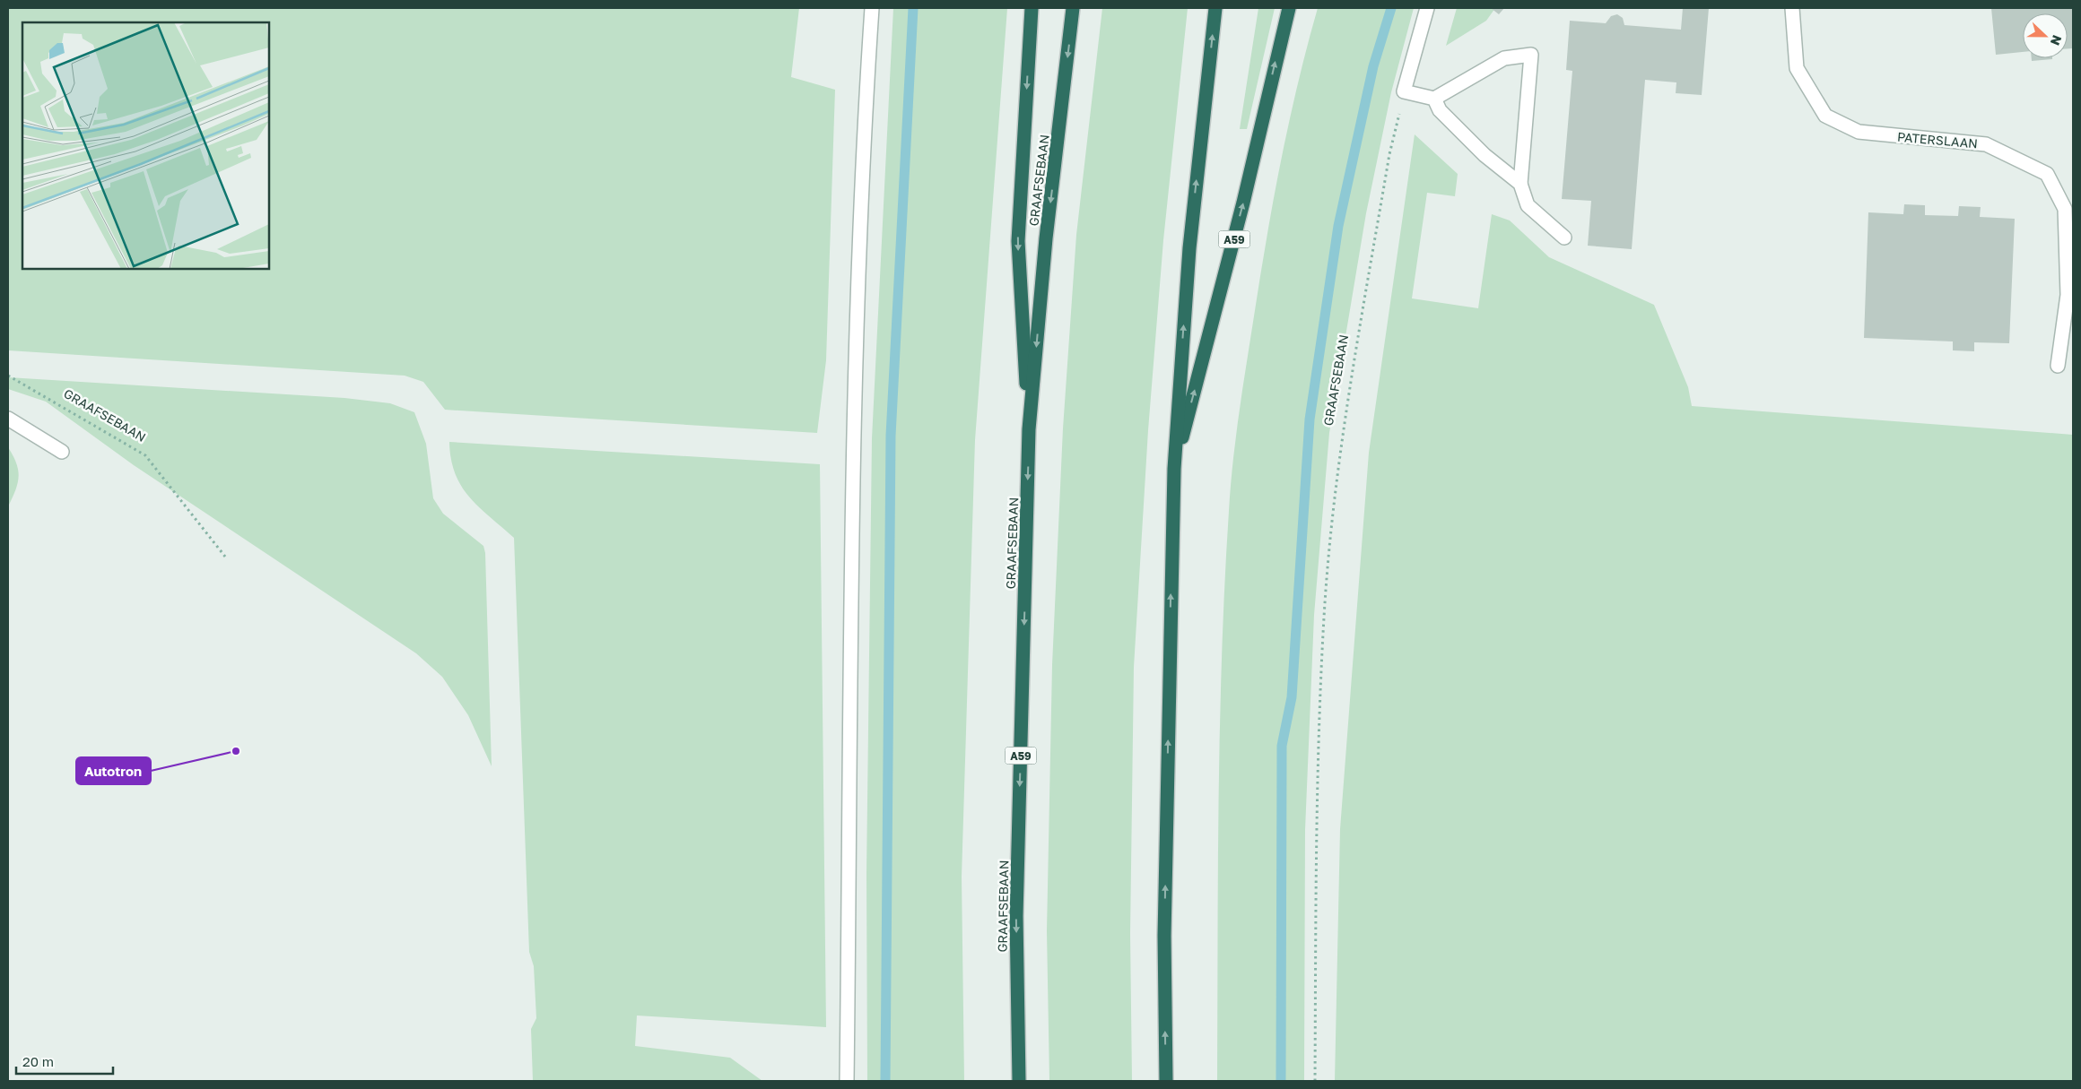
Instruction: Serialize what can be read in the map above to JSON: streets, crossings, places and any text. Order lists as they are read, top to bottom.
{
  "streets": {
    "highway": ["GRAAFSEBAAN", "A59"],
    "street": ["PATERSLAAN"]
  },
  "crossings": [
    ["GRAAFSEBAAN", "A59"]
  ],
  "places": ["Autotron"],
  "scale_bar": "20 m",
  "north": "right"
}
